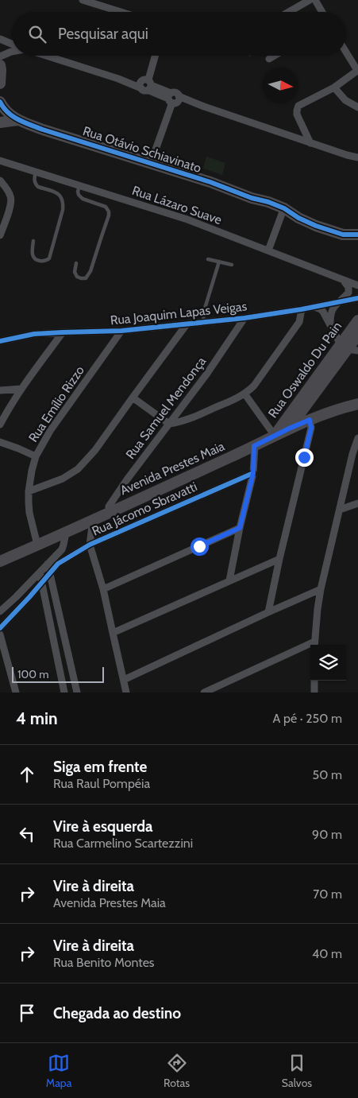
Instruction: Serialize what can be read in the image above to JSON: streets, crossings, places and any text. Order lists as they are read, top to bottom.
{
  "streets": {
    "main road": ["Rua Otávio Schiavinato", "Rua Oswaldo Du Pain", "Avenida Prestes Maia"],
    "street": [
      "Rua Lázaro Suave",
      "Rua Joaquim Lapas Veigas",
      "Rua Emílio Rizzo",
      "Rua Samuel Mendonça",
      "Rua Jácomo Sbravatti"
    ]
  },
  "crossings": [
    ["Rua Joaquim Lapas Veigas", "Rua Emílio Rizzo"],
    ["Rua Joaquim Lapas Veigas", "Rua Samuel Mendonça"],
    ["Rua Oswaldo Du Pain", "Avenida Prestes Maia"],
    ["Rua Emílio Rizzo", "Avenida Prestes Maia"],
    ["Rua Samuel Mendonça", "Avenida Prestes Maia"]
  ],
  "scale_bar": "100 m",
  "north": "right",
  "page": {
    "search": "Pesquisar aqui",
    "scale": "100 m",
    "heading": ["4 min", "A pé · 250 m"],
    "list": [
      ["Siga em frente", "Rua Raul Pompéia", "50 m"],
      ["Vire à esquerda", "Rua Carmelino Scartezzini", "90 m"],
      ["Vire à direita", "Avenida Prestes Maia", "70 m"],
      ["Vire à direita", "Rua Benito Montes", "40 m"],
      "Chegada ao destino"
    ],
    "nav": ["Mapa", "Rotas", "Salvos"]
  }
}
